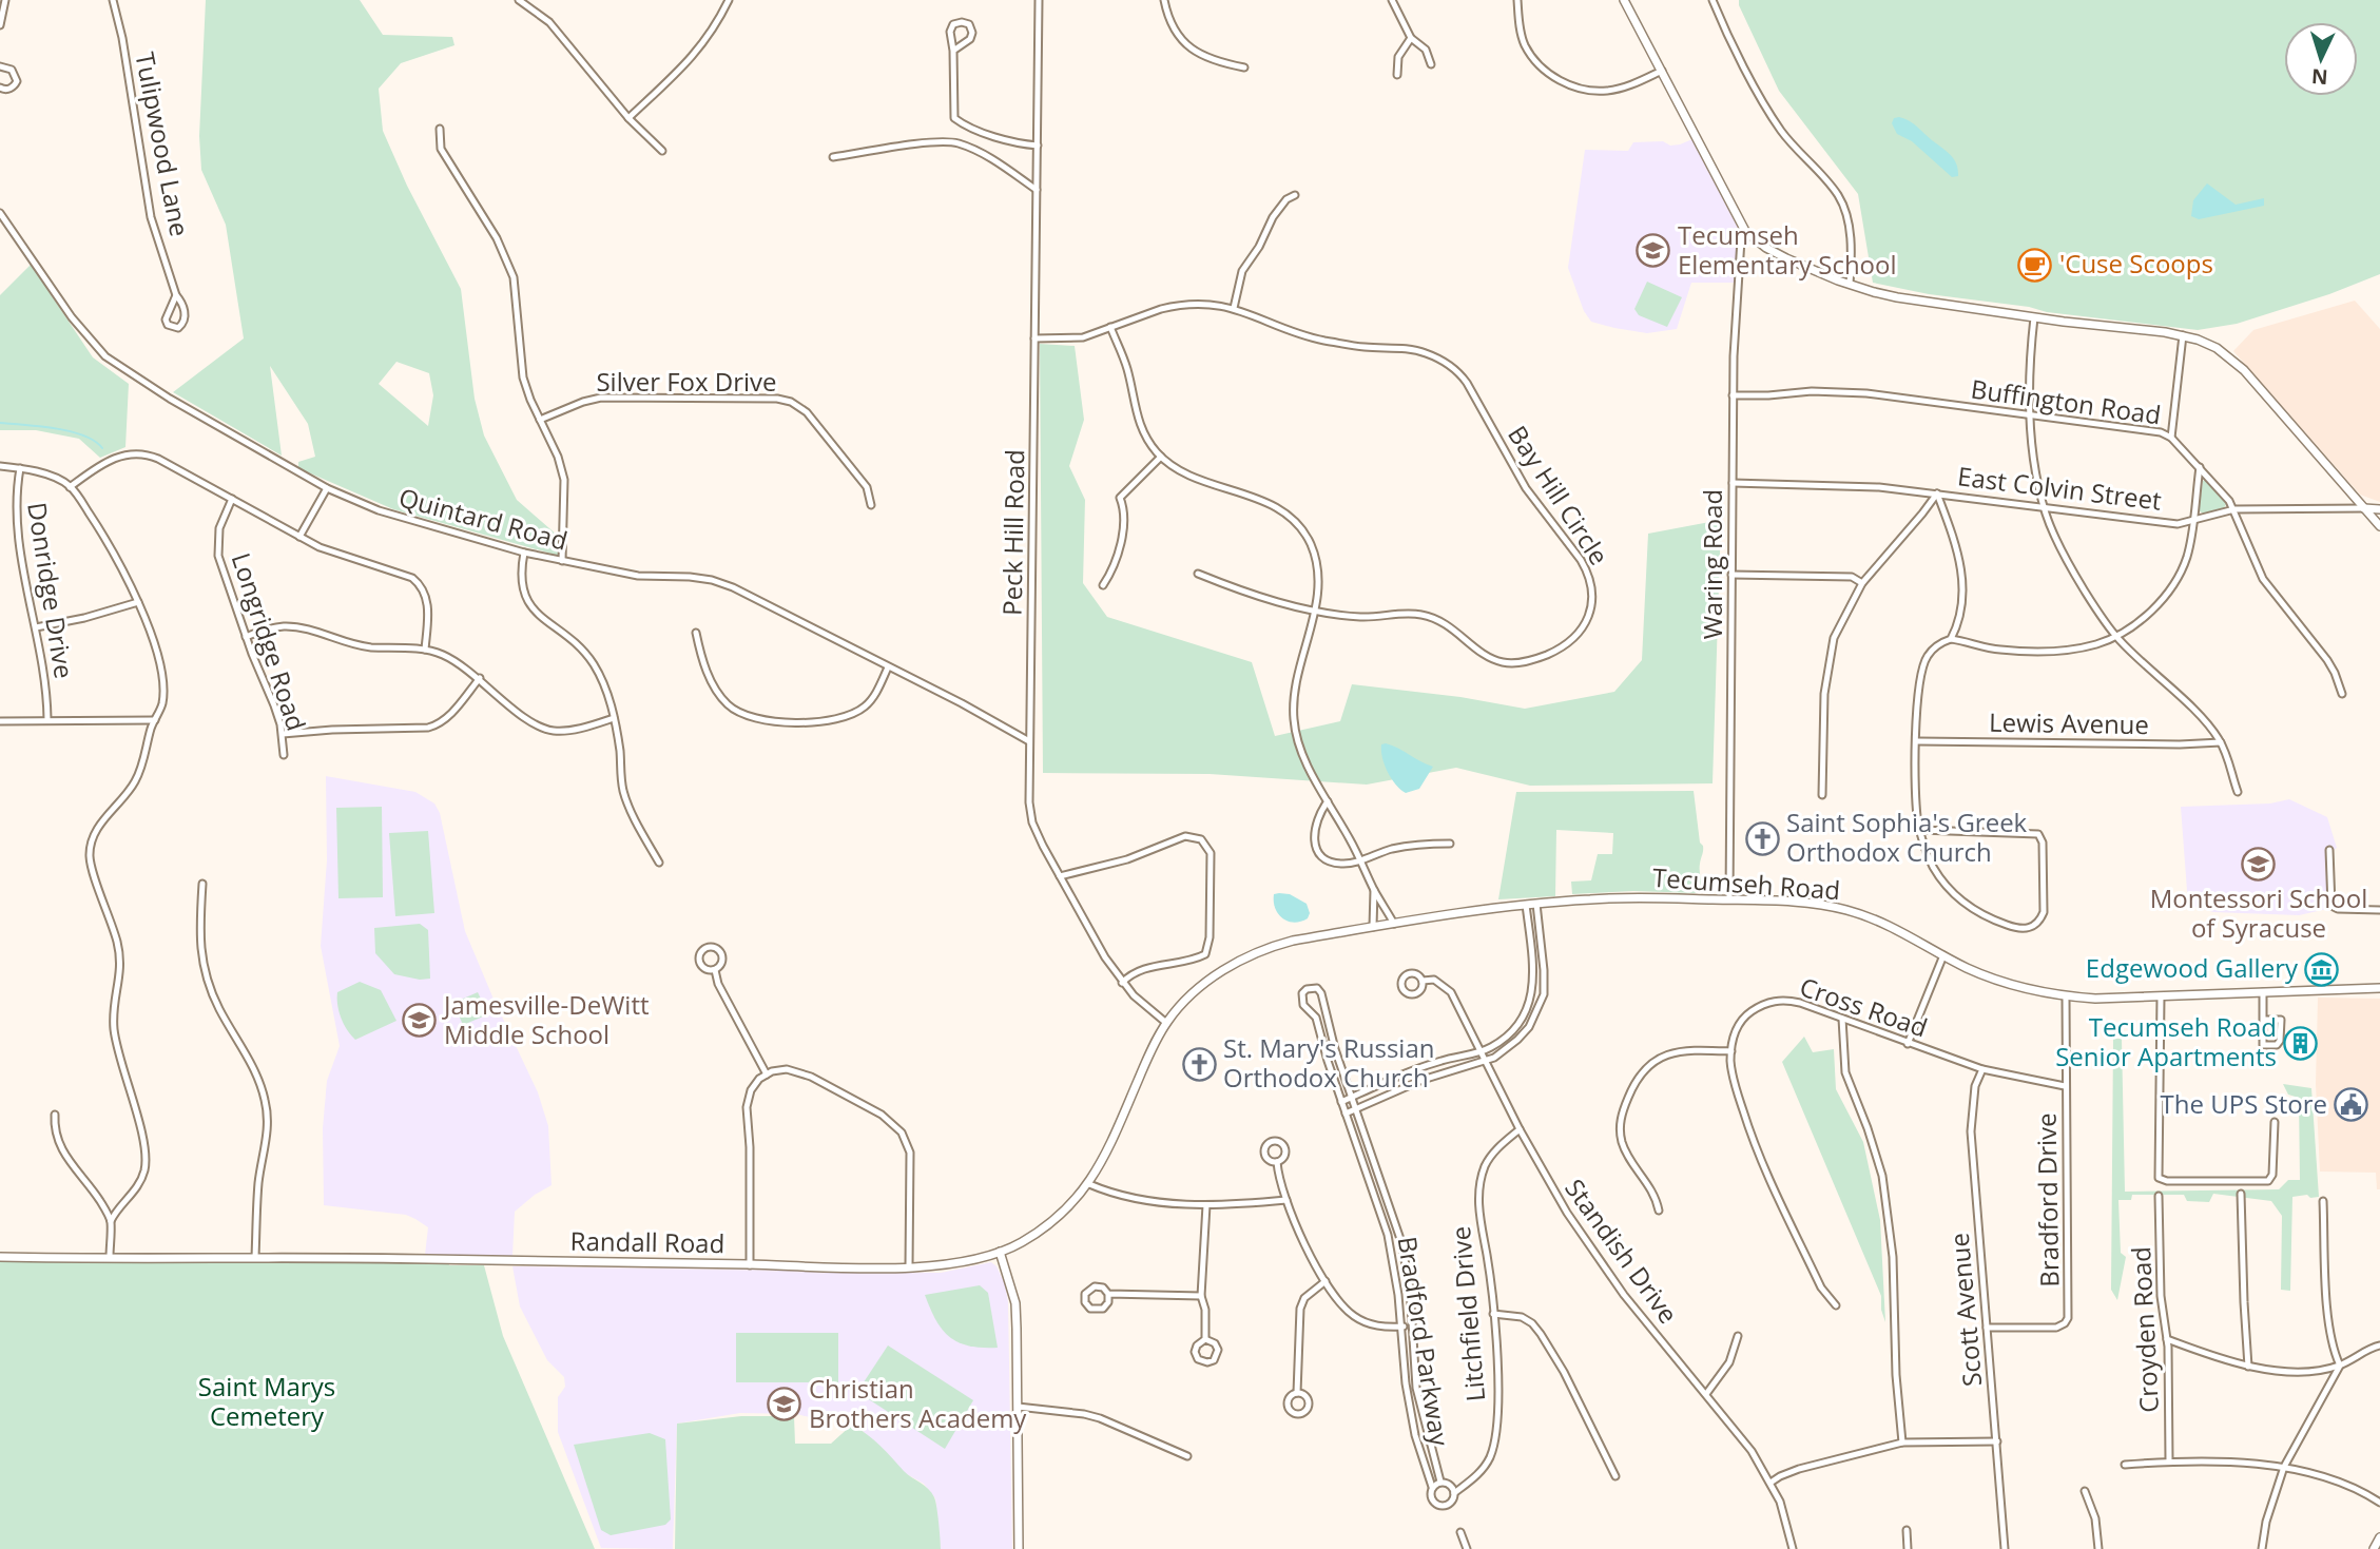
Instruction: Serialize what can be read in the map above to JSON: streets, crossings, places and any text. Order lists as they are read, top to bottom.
{
  "streets": {
    "street": [
      "Tulipwood Lane",
      "Silver Fox Drive",
      "Buffington Road",
      "East Colvin Street",
      "Bay Hill Circle",
      "Quintard Road",
      "Peck Hill Road",
      "Waring Road",
      "Donridge Drive",
      "Longridge Road",
      "Lewis Avenue",
      "Tecumseh Road",
      "Cross Road",
      "Bradford Drive",
      "Randall Road",
      "Standish Drive",
      "Scott Avenue",
      "Litchfield Drive",
      "Croyden Road",
      "Bradford Parkway"
    ]
  },
  "crossings": [
    ["Buffington Road", "East Colvin Street"],
    ["Buffington Road", "Waring Road"],
    ["East Colvin Street", "Waring Road"],
    ["Bay Hill Circle", "Peck Hill Road"],
    ["Quintard Road", "Peck Hill Road"],
    ["Peck Hill Road", "Tecumseh Road"],
    ["Peck Hill Road", "Randall Road"],
    ["Waring Road", "Tecumseh Road"],
    ["Tecumseh Road", "Bradford Drive"],
    ["Tecumseh Road", "Randall Road"],
    ["Cross Road", "Bradford Drive"],
    ["Cross Road", "Scott Avenue"],
    ["Bradford Drive", "Scott Avenue"],
    ["Standish Drive", "Litchfield Drive"],
    ["Litchfield Drive", "Bradford Parkway"]
  ],
  "parks": ["Saint Marys Cemetery"],
  "places": {
    "school or university": [
      "Tecumseh Elementary School",
      "Montessori School of Syracuse",
      "Jamesville-DeWitt Middle School",
      "Christian Brothers Academy"
    ],
    "cafe": ["'Cuse Scoops"],
    "church": ["Saint Sophia's Greek Orthodox Church", "St. Mary's Russian Orthodox Church"],
    "museum": ["Edgewood Gallery"],
    "building": ["Tecumseh Road Senior Apartments"],
    "public building": ["The UPS Store"]
  },
  "north": "bottom"
}
